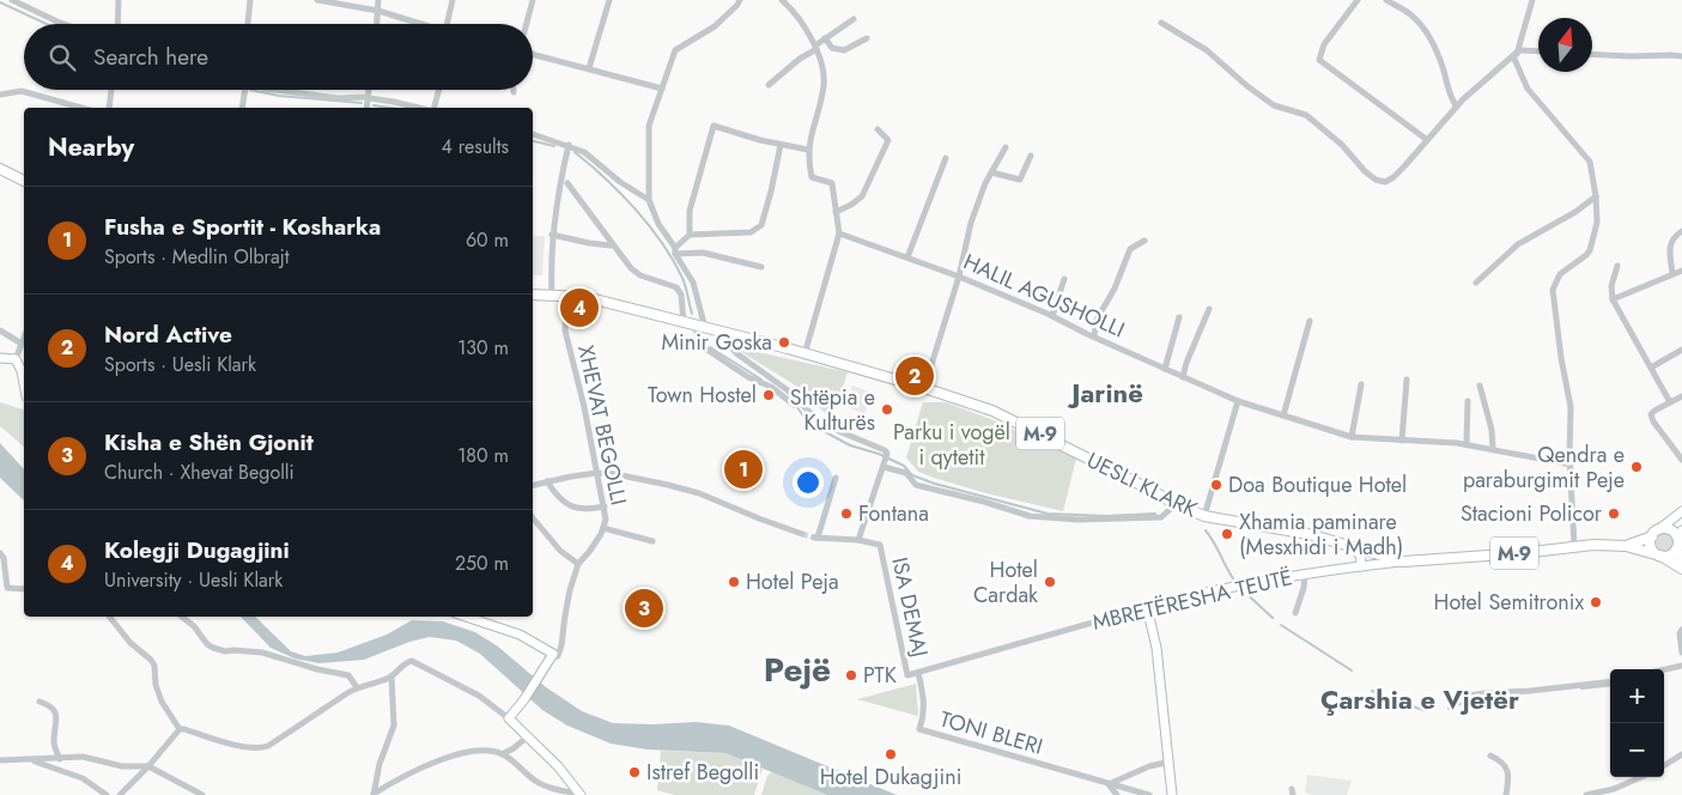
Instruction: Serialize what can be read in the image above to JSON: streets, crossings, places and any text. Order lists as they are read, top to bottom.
{
  "streets": {
    "main road": ["M-9", "UESLI KLARK", "MBRETËRESHA TEUTË"],
    "street": [
      "HALIL AGUSHOLLI",
      "XHEVAT BEGOLLI",
      "ISA DEMAJ",
      "TONI BLERI"
    ]
  },
  "crossings": [
    ["XHEVAT BEGOLLI", "UESLI KLARK"],
    ["M-9", "MBRETËRESHA TEUTË"],
    ["UESLI KLARK", "MBRETËRESHA TEUTË"],
    ["MBRETËRESHA TEUTË", "ISA DEMAJ"],
    ["MBRETËRESHA TEUTË", "TONI BLERI"]
  ],
  "districts": ["Jarinë", "Pejë", "Çarshia e Vjetër"],
  "parks": ["Parku i vogël i qytetit"],
  "places": [
    "Minir Goska",
    "Town Hostel",
    "Shtëpia e Kulturës",
    "Qendra e paraburgimit Peje",
    "Doa Boutique Hotel",
    "Fontana",
    "Stacioni Policor",
    "Xhamia paminare (Mesxhidi i Madh)",
    "Hotel Peja",
    "Hotel Cardak",
    "Hotel Semitronix",
    "PTK",
    "Hotel Dukagjini",
    "Istref Begolli"
  ],
  "north": "top",
  "page": {
    "search": "Search here",
    "heading": ["Nearby", "4 results"],
    "list": [
      {
        "mark": "1",
        "name": "Fusha e Sportit - Kosharka",
        "note": "Sports · Medlin Olbrajt",
        "value": "60 m"
      },
      {
        "mark": "2",
        "name": "Nord Active",
        "note": "Sports · Uesli Klark",
        "value": "130 m"
      },
      {
        "mark": "3",
        "name": "Kisha e Shën Gjonit",
        "note": "Church · Xhevat Begolli",
        "value": "180 m"
      },
      {
        "mark": "4",
        "name": "Kolegji Dugagjini",
        "note": "University · Uesli Klark",
        "value": "250 m"
      }
    ],
    "pins": [
      "4",
      "2",
      "1",
      "3"
    ],
    "map_buttons": ["+", "−"]
  }
}
